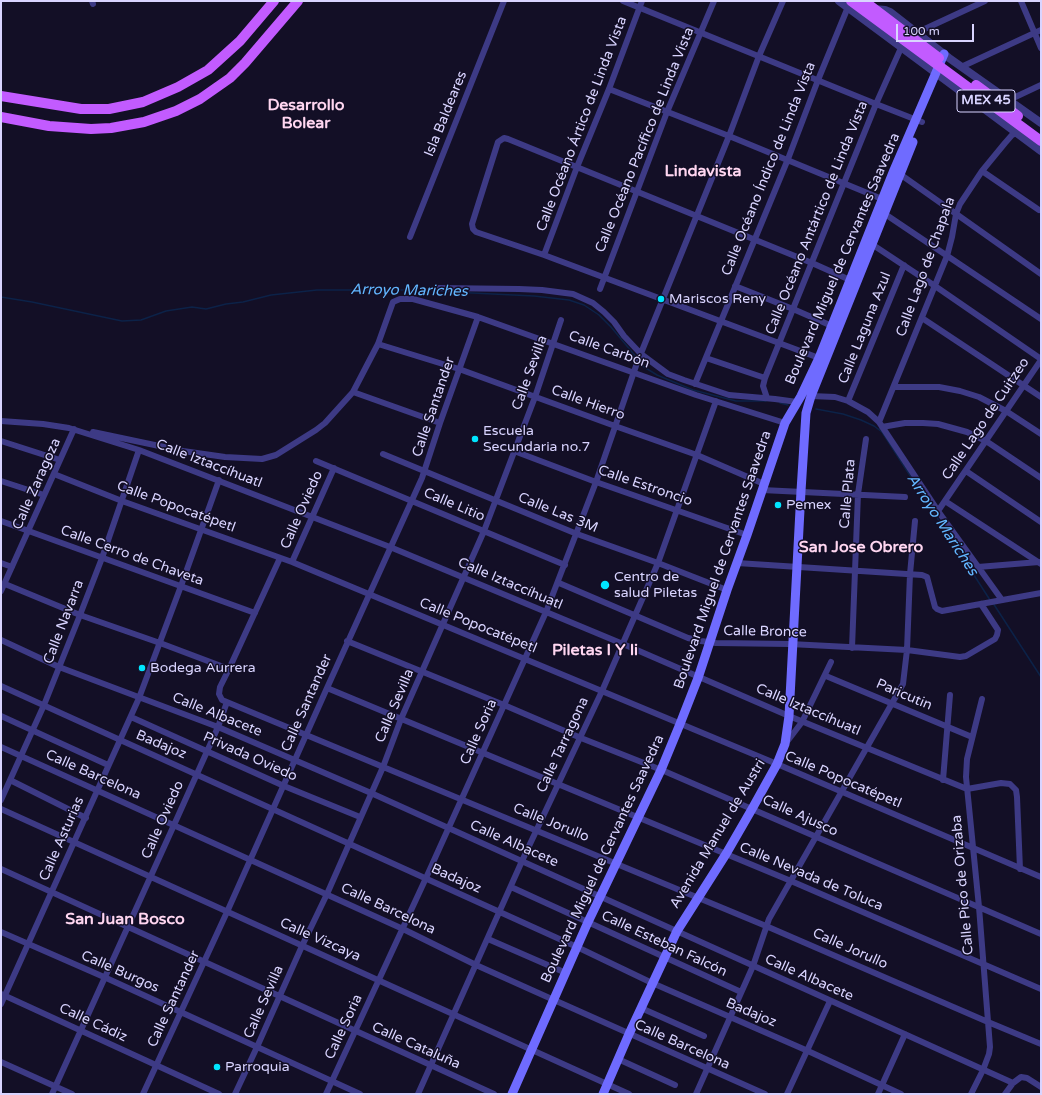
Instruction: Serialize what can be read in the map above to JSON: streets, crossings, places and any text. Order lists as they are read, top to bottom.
{
  "streets": {
    "main road": ["MEX 45", "Boulevard Miguel de Cervantes Saavedra", "Avenida Manuel de Austri"],
    "street": [
      "Isla Baldeares",
      "Calle Océano Ártico de Linda Vista",
      "Calle Océano Pacífico de Linda Vista",
      "Calle Océano Índico de Linda Vista",
      "Calle Océano Antártico de Linda Vista",
      "Calle Lago de Chapala",
      "Calle Laguna Azul",
      "Calle Carbón",
      "Calle Sevilla",
      "Calle Hierro",
      "Calle Santander",
      "Calle Lago de Cuitzeo",
      "Calle Iztaccíhuatl",
      "Calle Zaragoza",
      "Calle Estroncio",
      "Calle Plata",
      "Calle Litio",
      "Calle Popocatépetl",
      "Calle Oviedo",
      "Calle Las 3M",
      "Calle Cerro de Chaveta",
      "Calle Navarra",
      "Calle Bronce",
      "Paricutin",
      "Calle Albacete",
      "Calle Soria",
      "Badajoz",
      "Calle Tarragona",
      "Privada Oviedo",
      "Calle Barcelona",
      "Calle Ajusco",
      "Calle Jorullo",
      "Calle Asturias",
      "Calle Nevada de Toluca",
      "Calle Pico de Orizaba",
      "Calle Vizcaya",
      "Calle Esteban Falcón",
      "Calle Burgos",
      "Calle Cádiz",
      "Calle Cataluña"
    ]
  },
  "crossings": [
    ["MEX 45", "Calle Océano Índico de Linda Vista"],
    ["MEX 45", "Boulevard Miguel de Cervantes Saavedra"],
    ["Boulevard Miguel de Cervantes Saavedra", "Calle Carbón"],
    ["Boulevard Miguel de Cervantes Saavedra", "Calle Hierro"],
    ["Boulevard Miguel de Cervantes Saavedra", "Calle Iztaccíhuatl"],
    ["Boulevard Miguel de Cervantes Saavedra", "Calle Estroncio"],
    ["Boulevard Miguel de Cervantes Saavedra", "Calle Popocatépetl"],
    ["Boulevard Miguel de Cervantes Saavedra", "Calle Las 3M"],
    ["Boulevard Miguel de Cervantes Saavedra", "Calle Bronce"],
    ["Boulevard Miguel de Cervantes Saavedra", "Calle Albacete"],
    ["Boulevard Miguel de Cervantes Saavedra", "Badajoz"],
    ["Boulevard Miguel de Cervantes Saavedra", "Calle Barcelona"],
    ["Boulevard Miguel de Cervantes Saavedra", "Calle Ajusco"],
    ["Boulevard Miguel de Cervantes Saavedra", "Calle Jorullo"],
    ["Boulevard Miguel de Cervantes Saavedra", "Avenida Manuel de Austri"],
    ["Boulevard Miguel de Cervantes Saavedra", "Calle Nevada de Toluca"],
    ["Boulevard Miguel de Cervantes Saavedra", "Calle Vizcaya"],
    ["Boulevard Miguel de Cervantes Saavedra", "Calle Esteban Falcón"],
    ["Calle Carbón", "Calle Sevilla"],
    ["Calle Carbón", "Calle Hierro"],
    ["Calle Carbón", "Calle Santander"],
    ["Calle Carbón", "Calle Soria"],
    ["Calle Carbón", "Calle Tarragona"],
    ["Calle Sevilla", "Calle Hierro"],
    ["Calle Sevilla", "Calle Iztaccíhuatl"],
    ["Calle Sevilla", "Calle Estroncio"],
    ["Calle Sevilla", "Calle Litio"],
    ["Calle Sevilla", "Calle Popocatépetl"],
    ["Calle Sevilla", "Calle Las 3M"],
    ["Calle Sevilla", "Calle Albacete"],
    ["Calle Sevilla", "Badajoz"],
    ["Calle Sevilla", "Privada Oviedo"],
    ["Calle Sevilla", "Calle Barcelona"],
    ["Calle Sevilla", "Calle Ajusco"],
    ["Calle Sevilla", "Calle Jorullo"],
    ["Calle Sevilla", "Calle Nevada de Toluca"],
    ["Calle Sevilla", "Calle Vizcaya"],
    ["Calle Sevilla", "Calle Burgos"],
    ["Calle Sevilla", "Calle Cataluña"],
    ["Calle Hierro", "Calle Santander"],
    ["Calle Hierro", "Calle Plata"],
    ["Calle Hierro", "Calle Soria"],
    ["Calle Hierro", "Calle Tarragona"],
    ["Calle Hierro", "Avenida Manuel de Austri"],
    ["Calle Santander", "Calle Iztaccíhuatl"],
    ["Calle Santander", "Calle Litio"],
    ["Calle Santander", "Calle Popocatépetl"],
    ["Calle Santander", "Calle Las 3M"],
    ["Calle Santander", "Calle Albacete"],
    ["Calle Santander", "Badajoz"],
    ["Calle Santander", "Privada Oviedo"],
    ["Calle Santander", "Calle Barcelona"],
    ["Calle Santander", "Calle Ajusco"],
    ["Calle Santander", "Calle Jorullo"],
    ["Calle Santander", "Calle Nevada de Toluca"],
    ["Calle Santander", "Calle Vizcaya"],
    ["Calle Santander", "Calle Burgos"],
    ["Calle Santander", "Calle Cádiz"],
    ["Calle Santander", "Calle Cataluña"],
    ["Calle Iztaccíhuatl", "Calle Zaragoza"],
    ["Calle Iztaccíhuatl", "Calle Oviedo"],
    ["Calle Iztaccíhuatl", "Calle Navarra"],
    ["Calle Iztaccíhuatl", "Calle Soria"],
    ["Calle Iztaccíhuatl", "Calle Tarragona"],
    ["Calle Iztaccíhuatl", "Avenida Manuel de Austri"],
    ["Calle Iztaccíhuatl", "Calle Asturias"],
    ["Calle Iztaccíhuatl", "Calle Pico de Orizaba"],
    ["Calle Zaragoza", "Calle Popocatépetl"],
    ["Calle Zaragoza", "Calle Cerro de Chaveta"],
    ["Calle Estroncio", "Calle Soria"],
    ["Calle Estroncio", "Calle Tarragona"],
    ["Calle Plata", "Calle Bronce"],
    ["Calle Litio", "Calle Oviedo"],
    ["Calle Litio", "Calle Soria"],
    ["Calle Popocatépetl", "Calle Oviedo"],
    ["Calle Popocatépetl", "Calle Navarra"],
    ["Calle Popocatépetl", "Calle Soria"],
    ["Calle Popocatépetl", "Calle Tarragona"],
    ["Calle Popocatépetl", "Avenida Manuel de Austri"],
    ["Calle Popocatépetl", "Calle Asturias"],
    ["Calle Popocatépetl", "Calle Pico de Orizaba"],
    ["Calle Oviedo", "Calle Cerro de Chaveta"],
    ["Calle Oviedo", "Calle Albacete"],
    ["Calle Oviedo", "Badajoz"],
    ["Calle Oviedo", "Privada Oviedo"],
    ["Calle Oviedo", "Calle Barcelona"],
    ["Calle Oviedo", "Calle Jorullo"],
    ["Calle Oviedo", "Calle Vizcaya"],
    ["Calle Oviedo", "Calle Burgos"],
    ["Calle Oviedo", "Calle Cádiz"],
    ["Calle Oviedo", "Calle Cataluña"],
    ["Calle Las 3M", "Calle Soria"],
    ["Calle Las 3M", "Calle Tarragona"],
    ["Calle Cerro de Chaveta", "Calle Navarra"],
    ["Calle Cerro de Chaveta", "Calle Asturias"],
    ["Calle Navarra", "Calle Albacete"],
    ["Calle Navarra", "Badajoz"],
    ["Calle Navarra", "Calle Barcelona"],
    ["Calle Bronce", "Calle Soria"],
    ["Calle Bronce", "Calle Tarragona"],
    ["Calle Bronce", "Avenida Manuel de Austri"],
    ["Paricutin", "Calle Pico de Orizaba"],
    ["Calle Albacete", "Calle Soria"],
    ["Calle Albacete", "Calle Tarragona"],
    ["Calle Albacete", "Avenida Manuel de Austri"],
    ["Calle Albacete", "Calle Asturias"],
    ["Calle Albacete", "Calle Pico de Orizaba"],
    ["Calle Soria", "Badajoz"],
    ["Calle Soria", "Calle Barcelona"],
    ["Calle Soria", "Calle Ajusco"],
    ["Calle Soria", "Calle Jorullo"],
    ["Calle Soria", "Calle Nevada de Toluca"],
    ["Calle Soria", "Calle Vizcaya"],
    ["Calle Soria", "Calle Burgos"],
    ["Calle Soria", "Calle Cataluña"],
    ["Badajoz", "Calle Tarragona"],
    ["Badajoz", "Avenida Manuel de Austri"],
    ["Badajoz", "Calle Asturias"],
    ["Calle Tarragona", "Calle Barcelona"],
    ["Calle Tarragona", "Calle Ajusco"],
    ["Calle Tarragona", "Calle Jorullo"],
    ["Calle Tarragona", "Calle Nevada de Toluca"],
    ["Calle Tarragona", "Calle Vizcaya"],
    ["Calle Tarragona", "Calle Esteban Falcón"],
    ["Calle Tarragona", "Calle Cataluña"],
    ["Privada Oviedo", "Calle Asturias"],
    ["Calle Barcelona", "Avenida Manuel de Austri"],
    ["Calle Barcelona", "Calle Asturias"],
    ["Calle Ajusco", "Avenida Manuel de Austri"],
    ["Calle Ajusco", "Calle Pico de Orizaba"],
    ["Calle Jorullo", "Avenida Manuel de Austri"],
    ["Calle Jorullo", "Calle Pico de Orizaba"],
    ["Avenida Manuel de Austri", "Calle Nevada de Toluca"],
    ["Avenida Manuel de Austri", "Calle Vizcaya"],
    ["Avenida Manuel de Austri", "Calle Esteban Falcón"],
    ["Calle Asturias", "Calle Vizcaya"],
    ["Calle Asturias", "Calle Burgos"],
    ["Calle Asturias", "Calle Cádiz"],
    ["Calle Asturias", "Calle Cataluña"],
    ["Calle Nevada de Toluca", "Calle Pico de Orizaba"]
  ],
  "districts": [
    "Desarrollo Bolear",
    "Lindavista",
    "San Jose Obrero",
    "Piletas I Y Ii",
    "San Juan Bosco"
  ],
  "water": ["Arroyo Mariches"],
  "places": [
    "Mariscos Reny",
    "Escuela Secundaria no.7",
    "Pemex",
    "Centro de salud Piletas",
    "Bodega Aurrera",
    "Parroquia"
  ],
  "scale_bar": "100 m"
}
